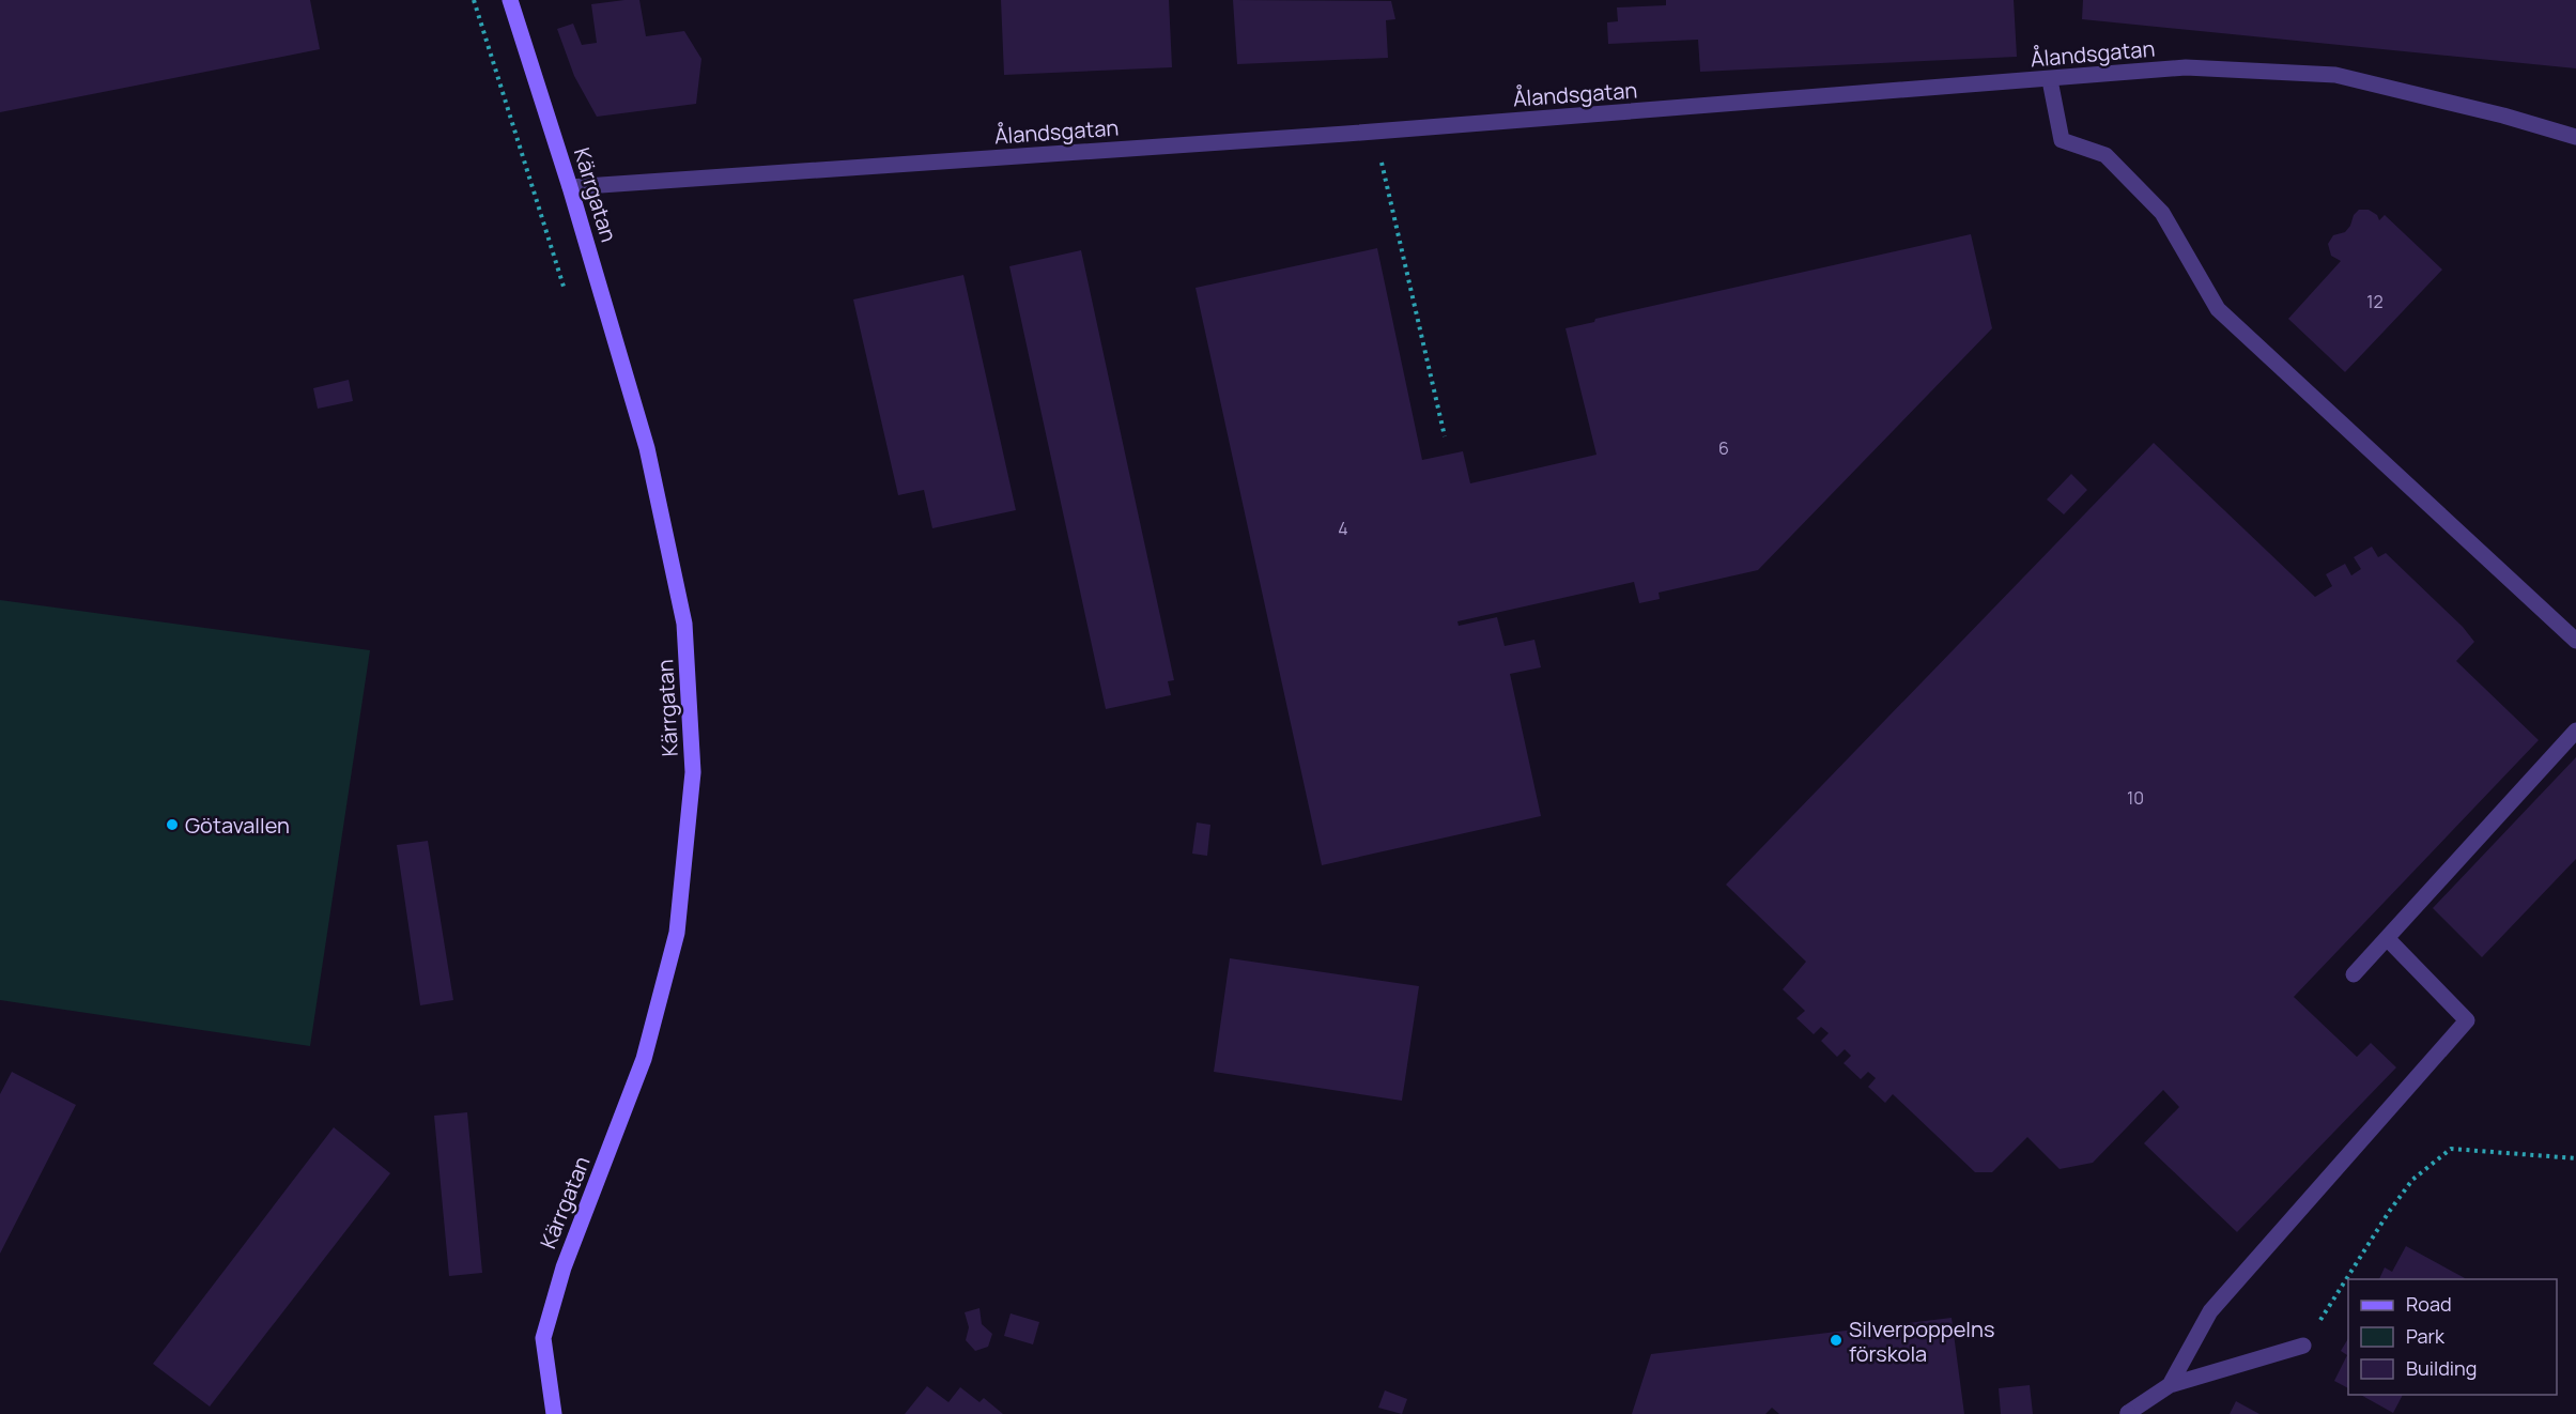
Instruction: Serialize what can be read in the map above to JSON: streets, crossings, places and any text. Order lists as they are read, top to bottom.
{
  "streets": {
    "street": ["Ålandsgatan", "Kärrgatan"]
  },
  "crossings": [
    ["Ålandsgatan", "Kärrgatan"]
  ],
  "places": ["Götavallen", "Silverpoppelns förskola"],
  "house_numbers": [
    "12",
    "6",
    "4",
    "10"
  ],
  "legend": ["Road", "Park", "Building"]
}
